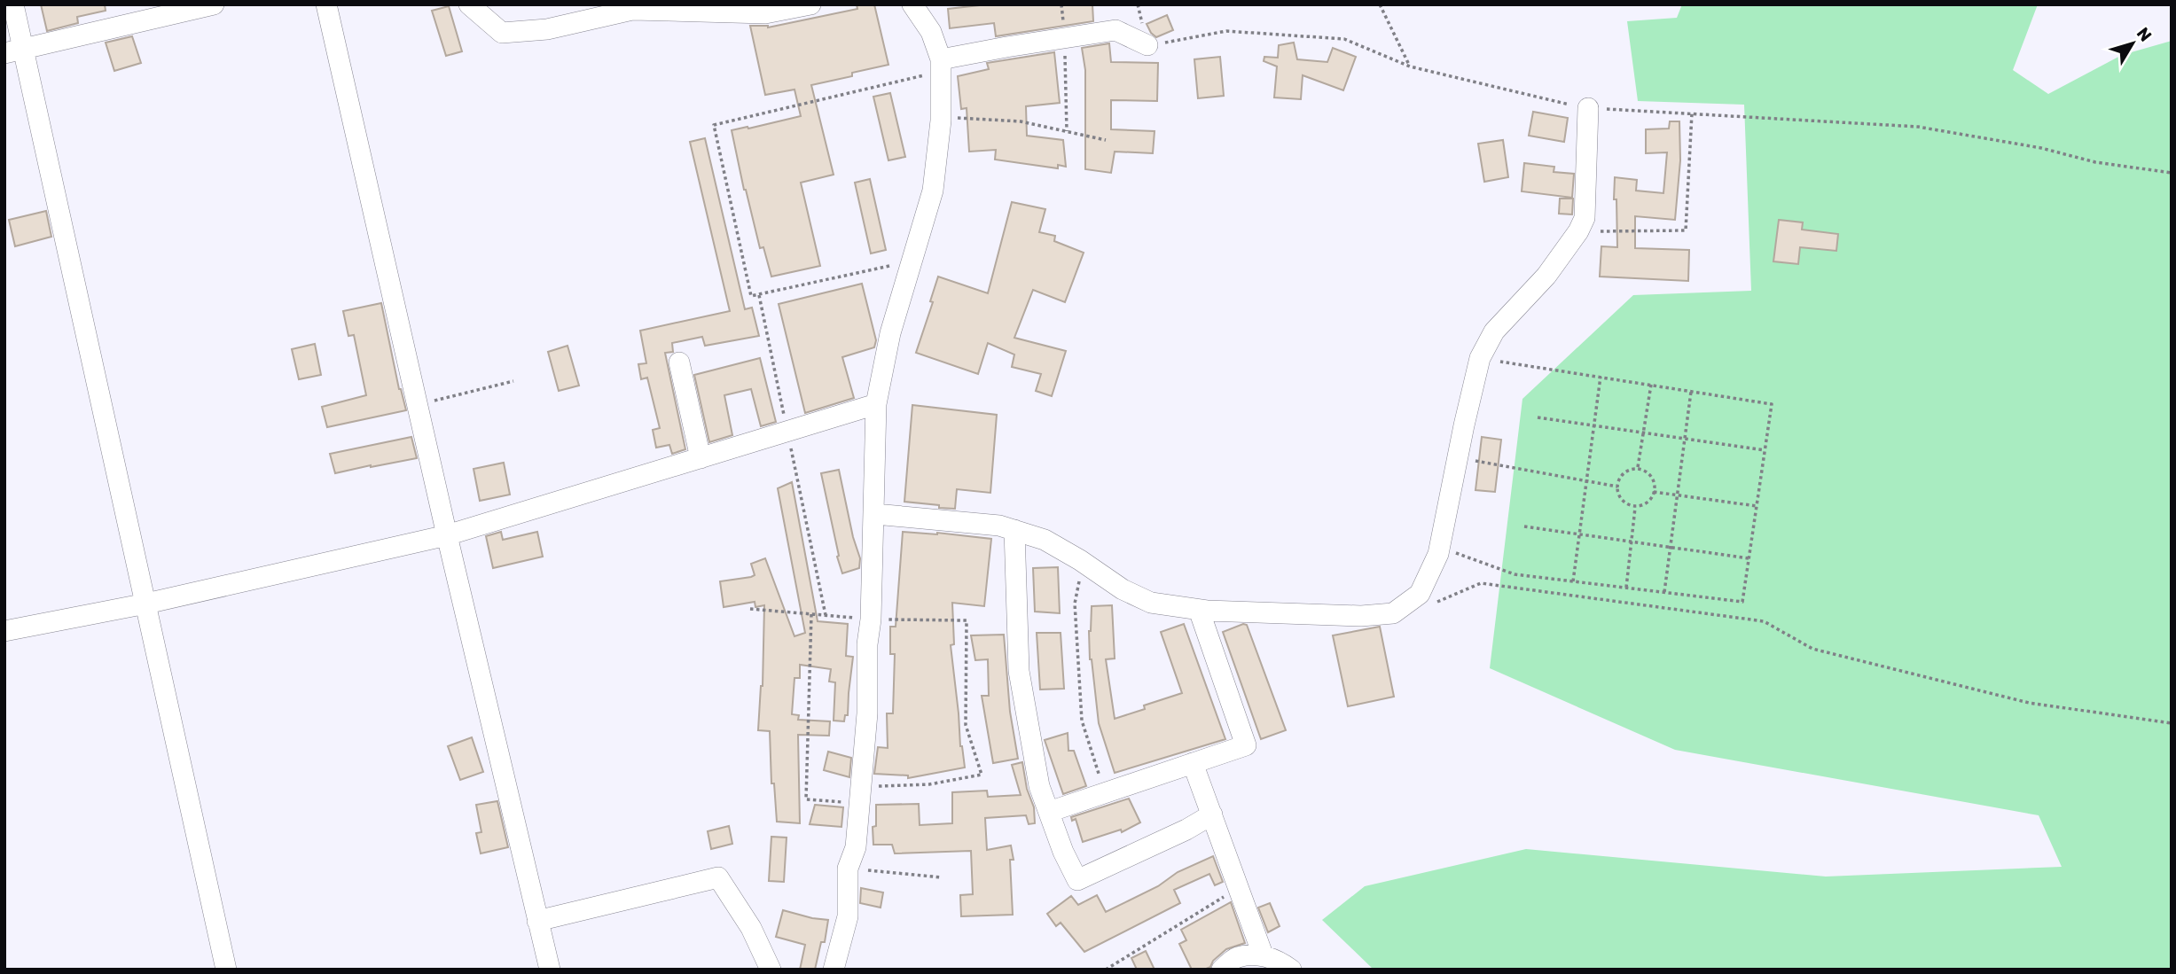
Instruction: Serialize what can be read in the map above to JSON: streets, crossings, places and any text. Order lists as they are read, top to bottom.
{
  "north": "top right"
}
